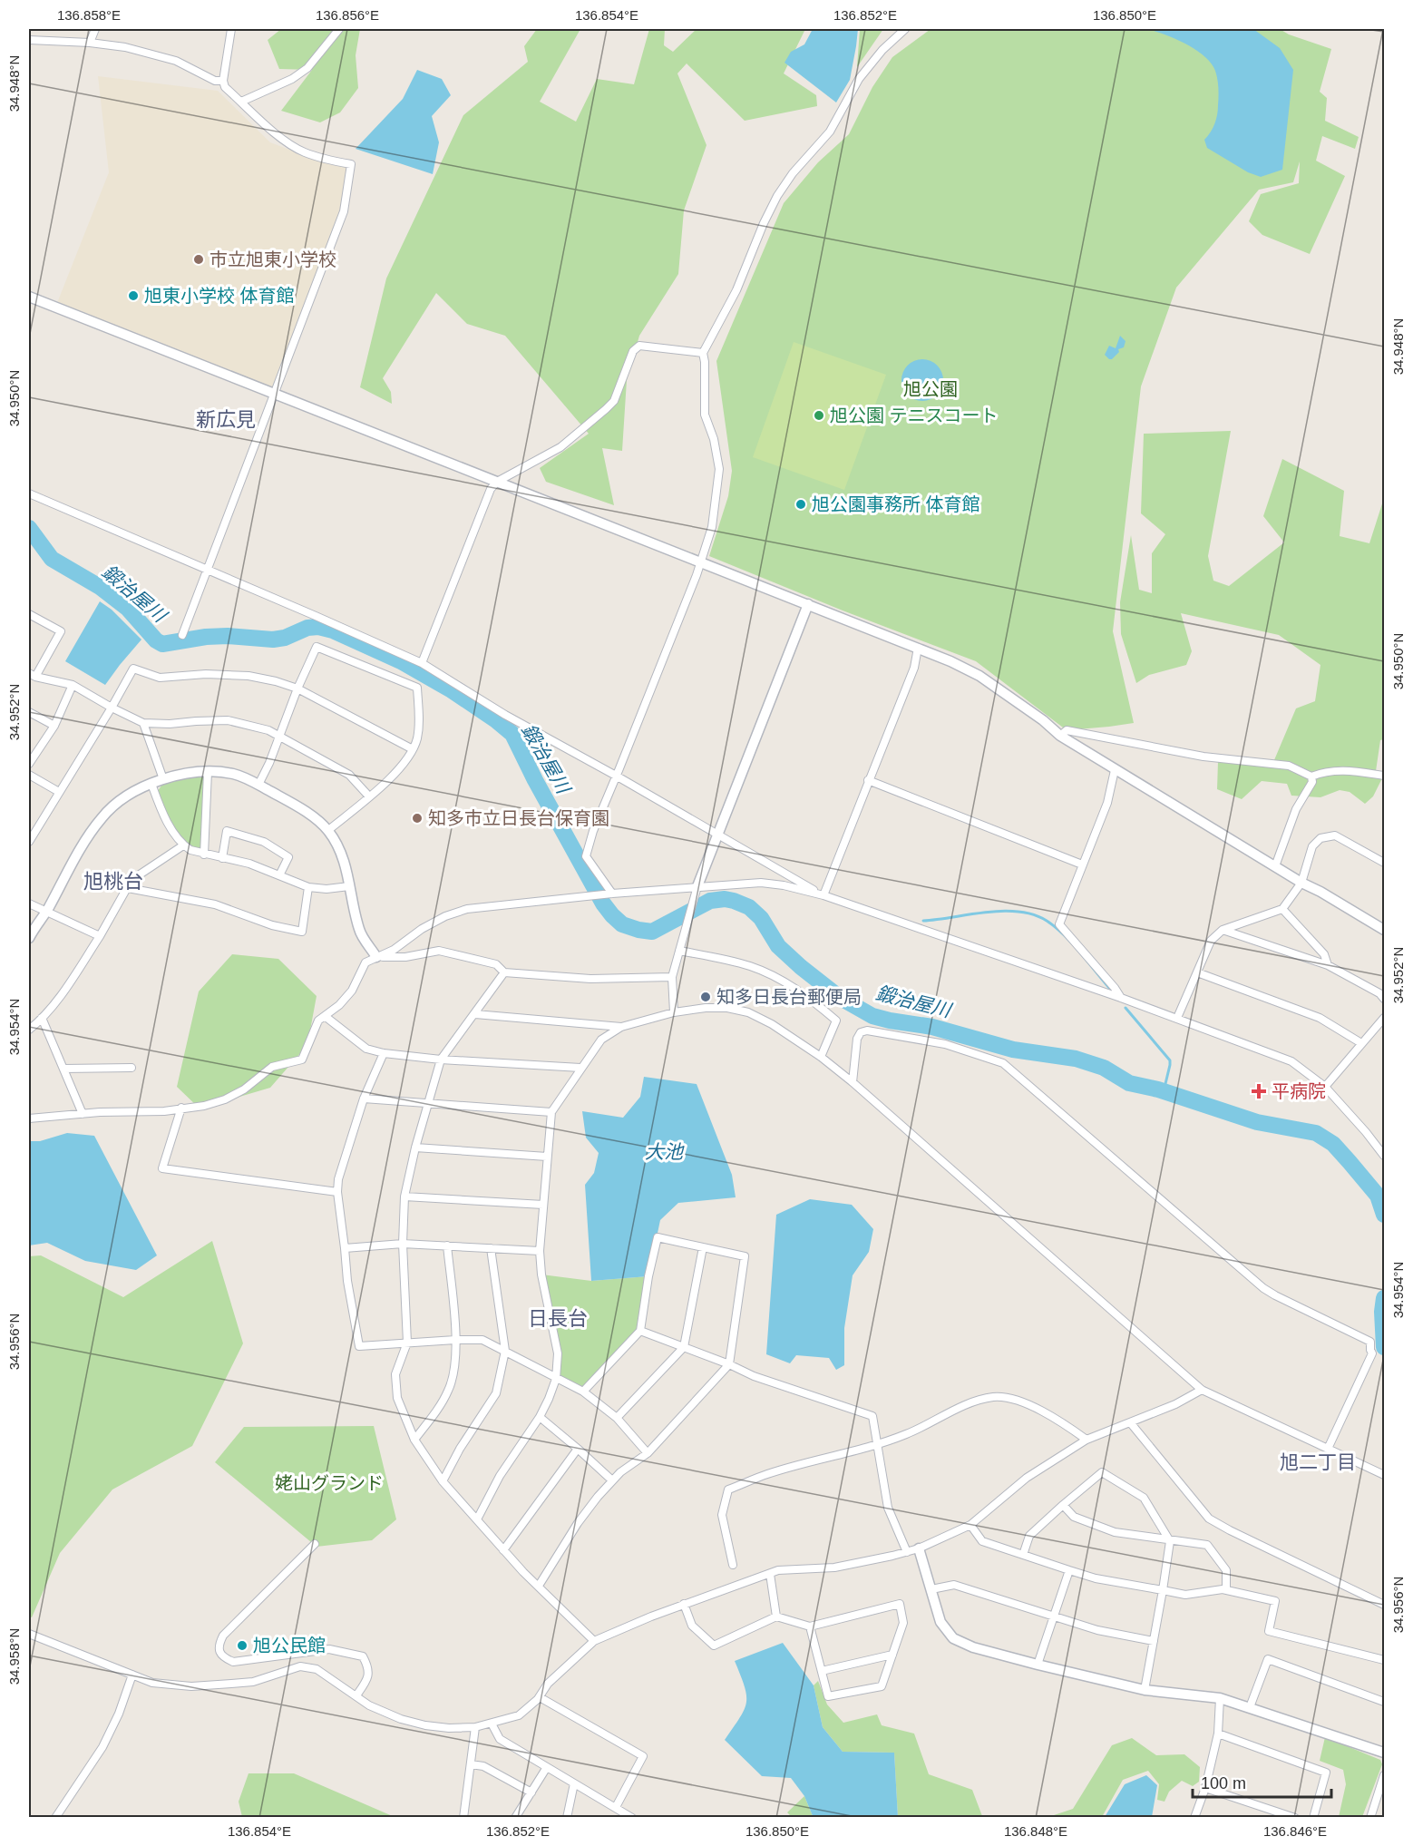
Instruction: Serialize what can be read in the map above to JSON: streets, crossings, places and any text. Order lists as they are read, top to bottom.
{
  "districts": [
    "新広見",
    "旭桃台",
    "日長台",
    "旭二丁目"
  ],
  "water": ["鍛治屋川", "大池"],
  "parks": ["旭公園", "姥山グランド"],
  "places": {
    "other": [
      "市立旭東小学校",
      "旭東小学校 体育館",
      "旭公園 テニスコート",
      "旭公園事務所 体育館",
      "知多市立日長台保育園",
      "知多日長台郵便局",
      "旭公民館"
    ],
    "health": ["平病院"]
  },
  "scale_bar": "100 m",
  "coordinates": [
    "136.858°E",
    "136.856°E",
    "136.854°E",
    "136.852°E",
    "136.850°E",
    "34.948°N",
    "34.950°N",
    "34.952°N",
    "34.954°N",
    "34.956°N",
    "34.958°N",
    "136.848°E",
    "136.846°E"
  ]
}
